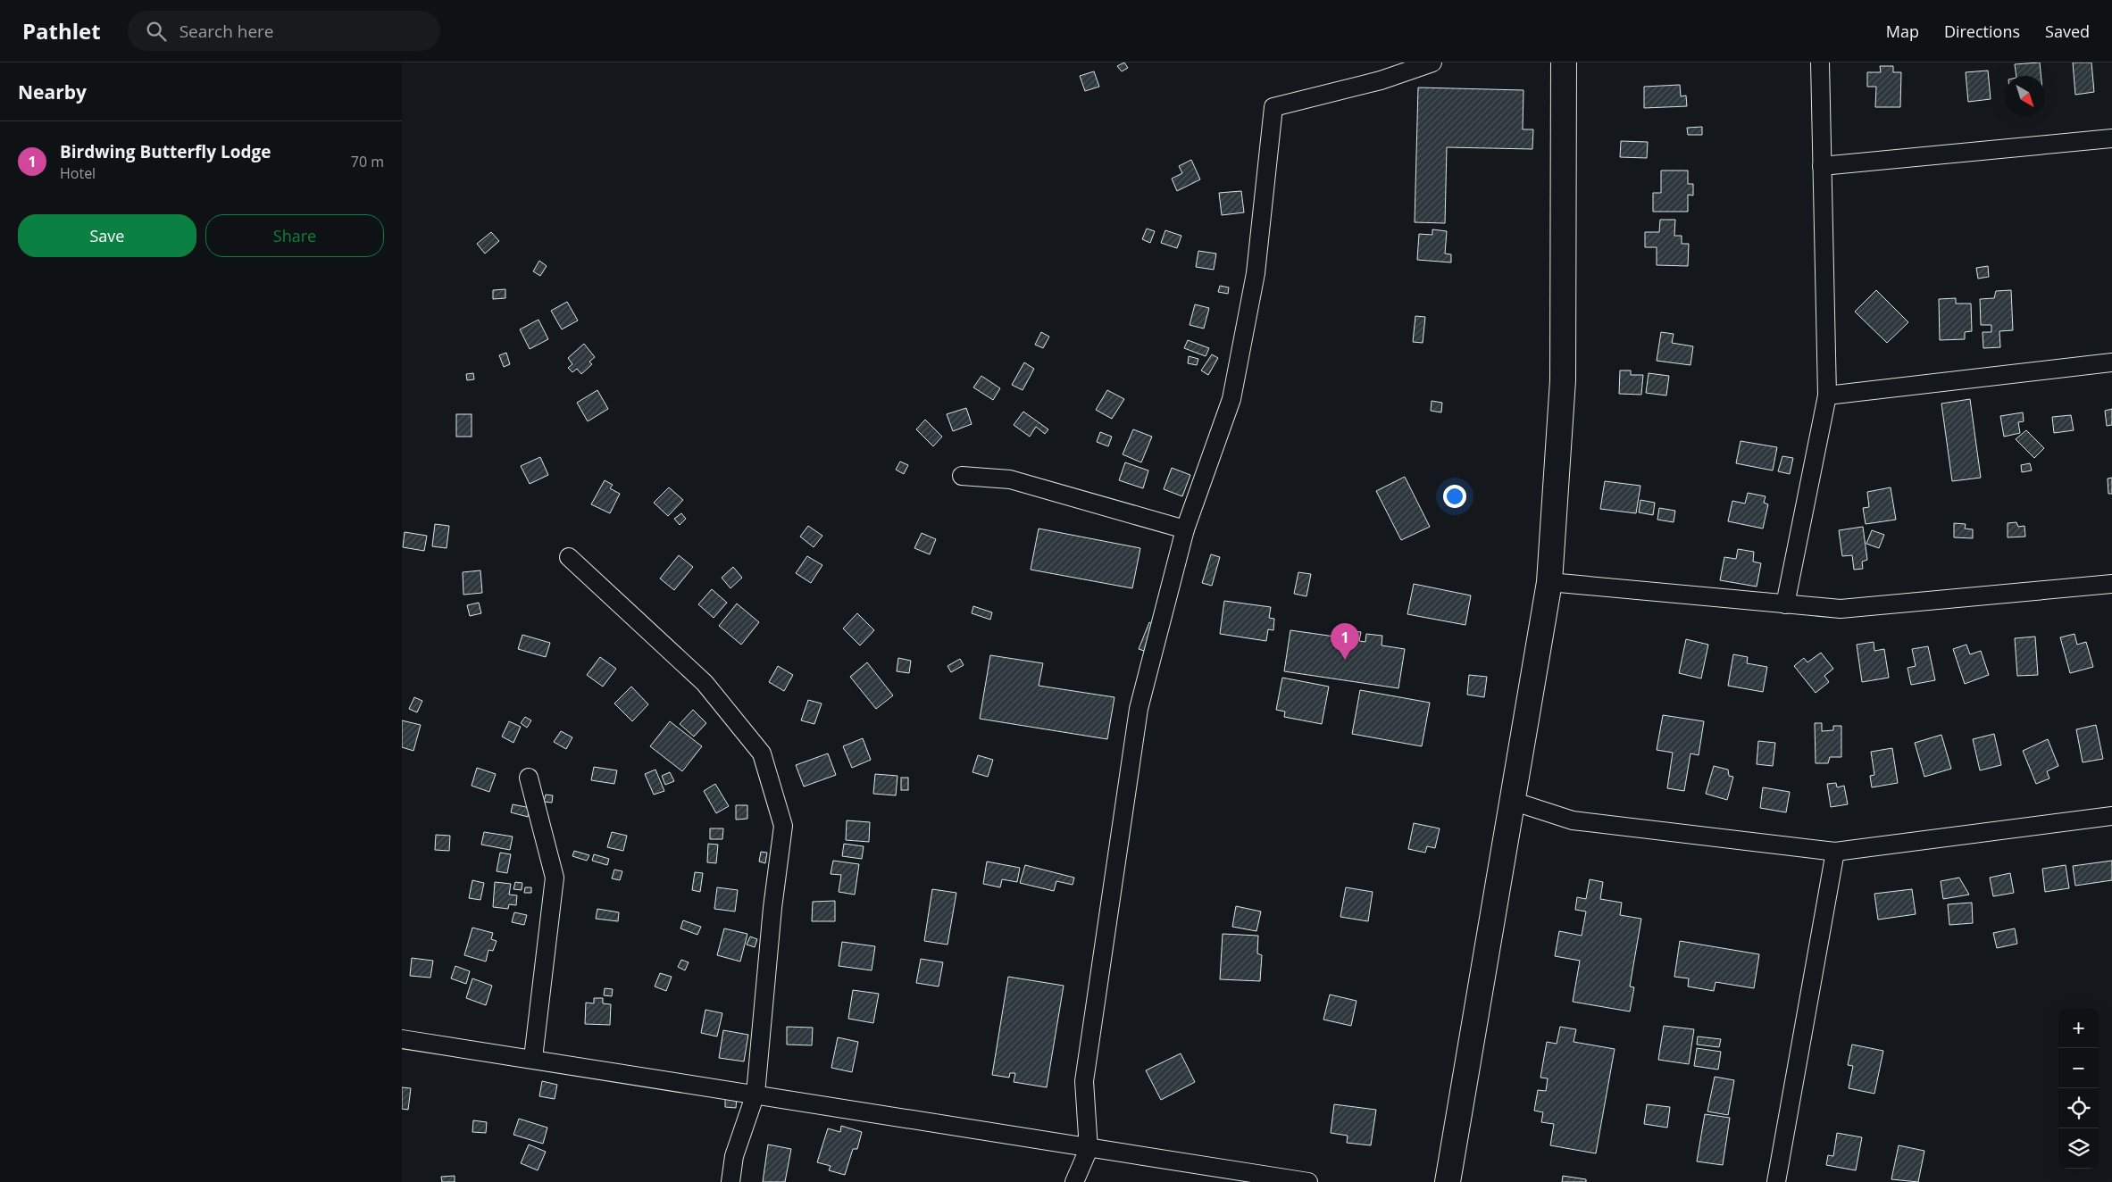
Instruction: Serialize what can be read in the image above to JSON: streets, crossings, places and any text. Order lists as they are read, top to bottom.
{
  "north": "bottom right",
  "page": {
    "header": "Pathlet",
    "search": "Search here",
    "nav": ["Map", "Directions", "Saved"],
    "heading": "Nearby",
    "list": [
      {
        "mark": "1",
        "name": "Birdwing Butterfly Lodge",
        "note": "Hotel",
        "value": "70 m"
      }
    ],
    "buttons": ["Save", "Share"],
    "pins": "1",
    "map_buttons": ["+", "−"]
  }
}
